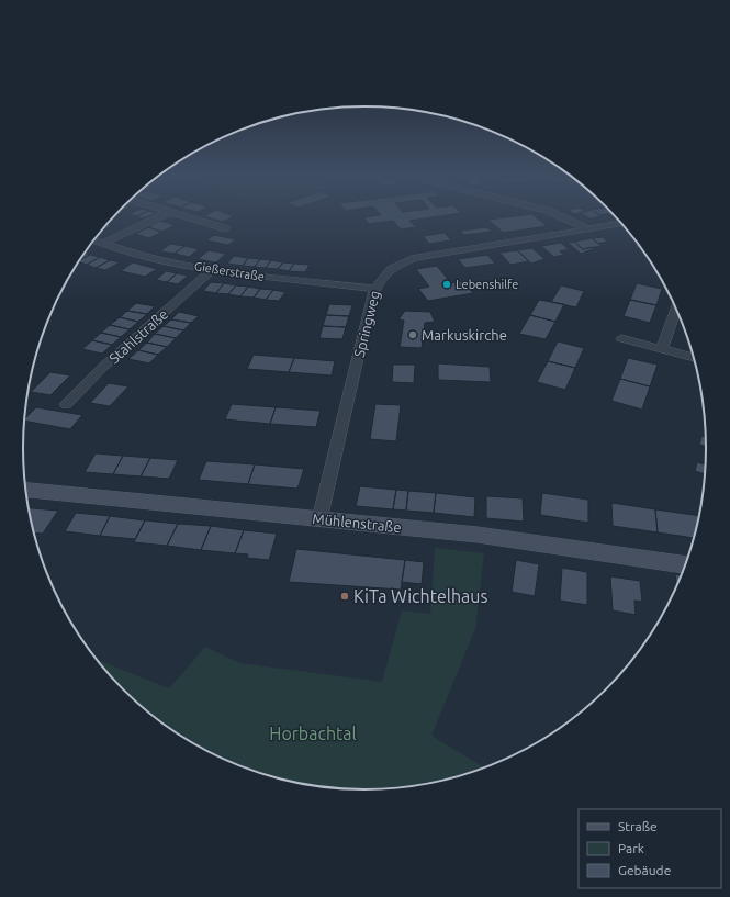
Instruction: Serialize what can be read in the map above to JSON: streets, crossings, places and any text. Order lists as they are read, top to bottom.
{
  "streets": {
    "street": [
      "Gießerstraße",
      "Springweg",
      "Stahlstraße",
      "Mühlenstraße"
    ]
  },
  "crossings": [
    ["Gießerstraße", "Springweg"],
    ["Gießerstraße", "Stahlstraße"],
    ["Springweg", "Mühlenstraße"]
  ],
  "parks": ["Horbachtal"],
  "places": ["Lebenshilfe", "Markuskirche", "KiTa Wichtelhaus"],
  "legend": ["Straße", "Park", "Gebäude"]
}
